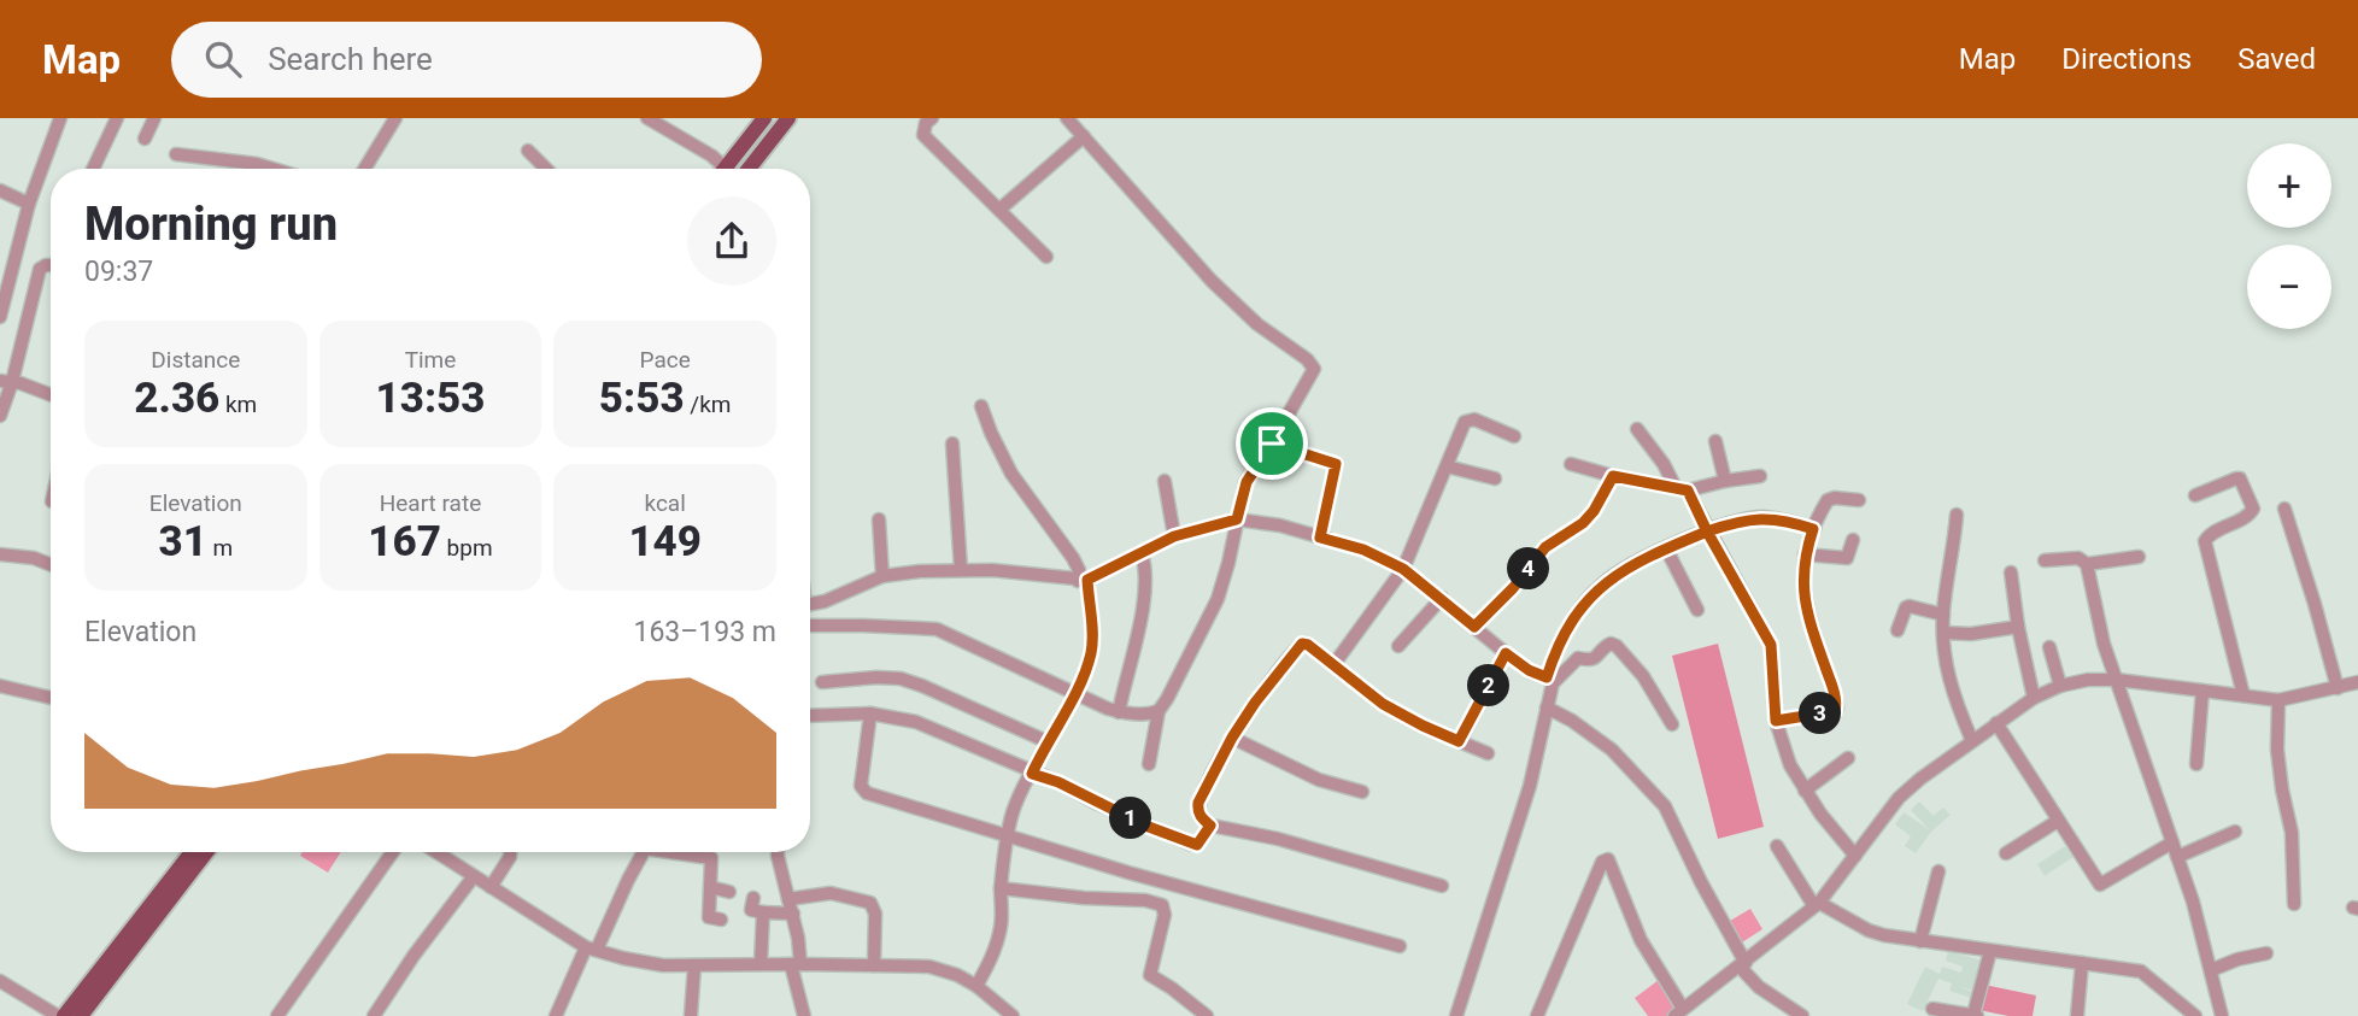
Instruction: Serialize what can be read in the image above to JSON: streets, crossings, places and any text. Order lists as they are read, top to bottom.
{
  "page": {
    "header": "Map",
    "search": "Search here",
    "nav": ["Map", "Directions", "Saved"],
    "map_buttons": ["+", "−"],
    "heading": ["Morning run", "09:37"],
    "stats": [
      ["Distance", "2.36 km"],
      ["Time", "13:53"],
      ["Pace", "5:53 /km"],
      ["Elevation", "31 m"],
      ["Heart rate", "167 bpm"],
      ["kcal", "149"]
    ],
    "pins": [
      "4",
      "2",
      "3",
      "1"
    ],
    "chart": ["Elevation", "163–193 m"]
  }
}
